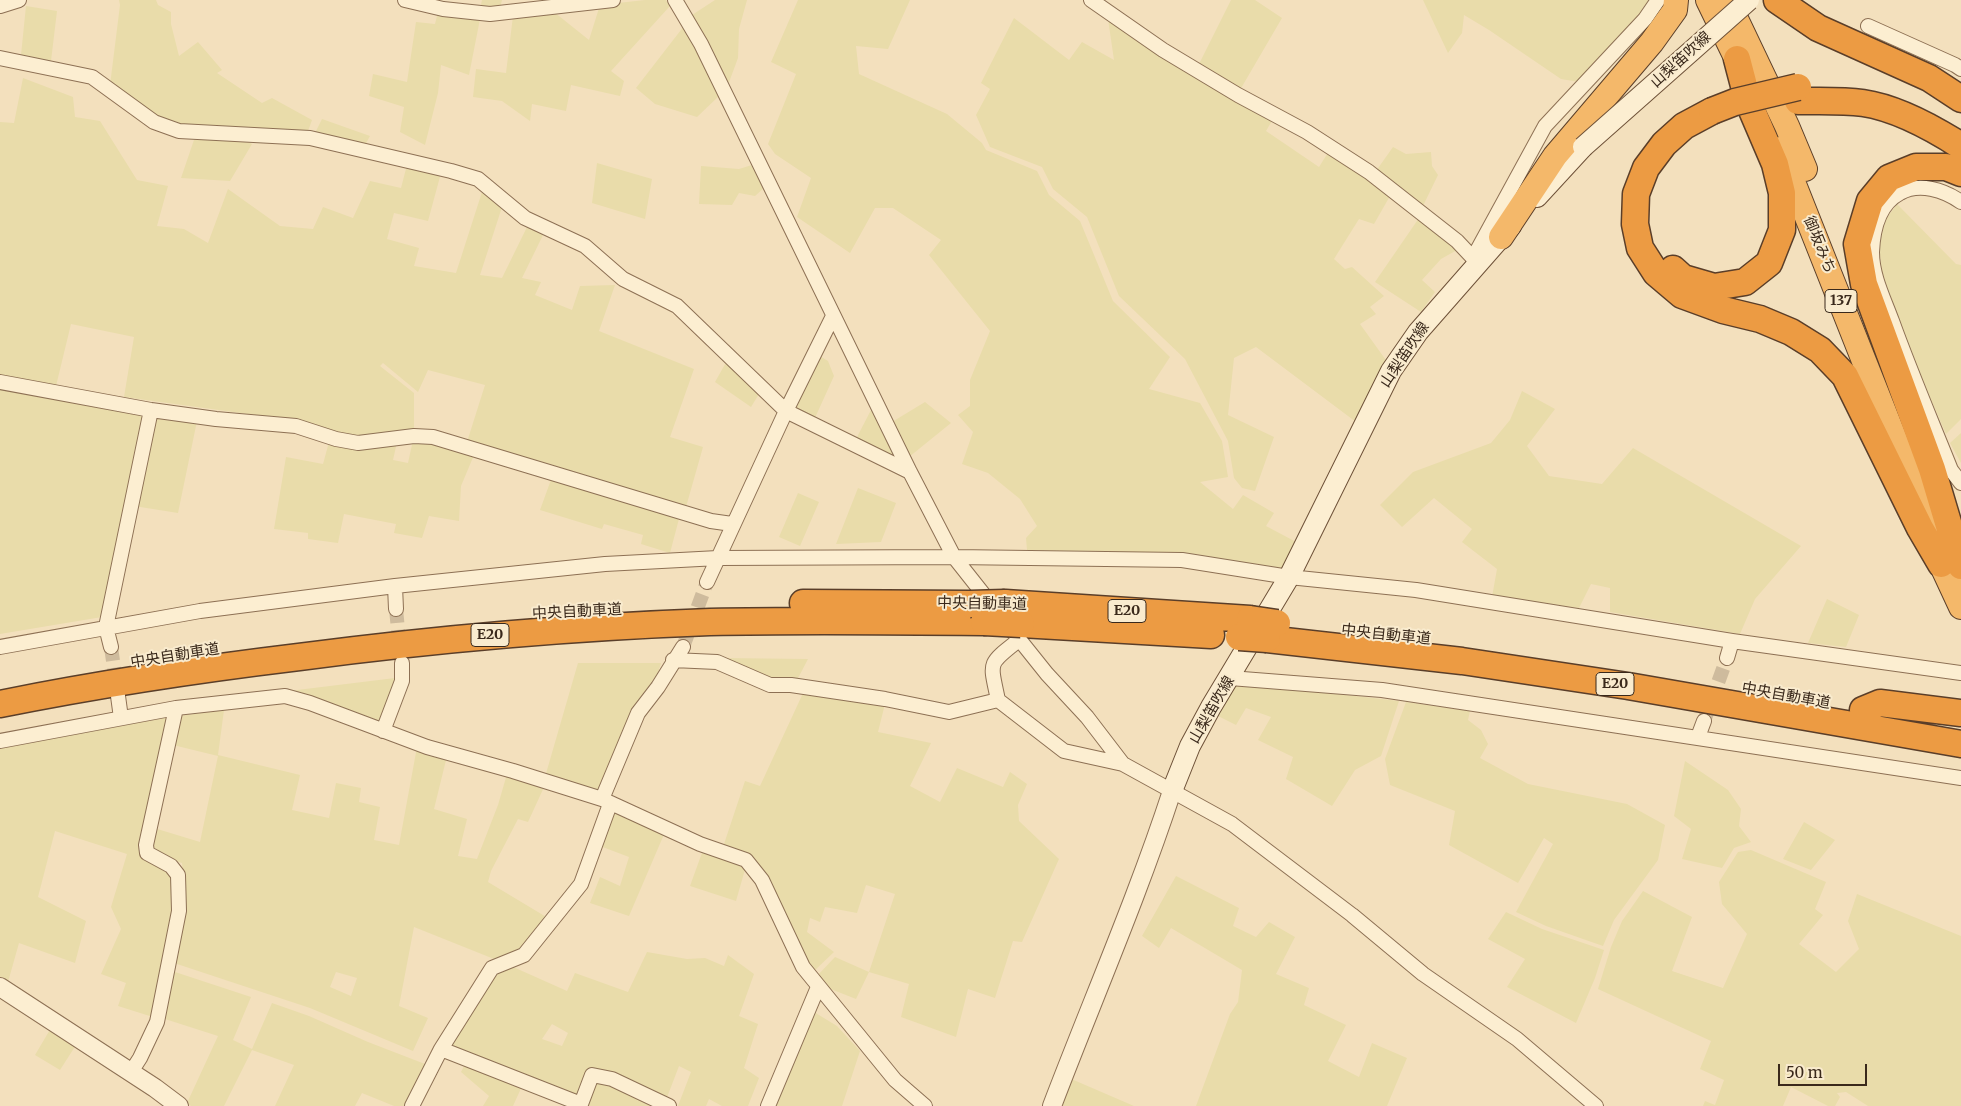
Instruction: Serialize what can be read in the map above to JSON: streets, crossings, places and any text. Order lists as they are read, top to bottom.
{
  "streets": {
    "highway": [
      "御坂みち",
      "137",
      "中央自動車道",
      "E20"
    ],
    "main road": ["山梨笛吹線"]
  },
  "scale_bar": "50 m"
}
